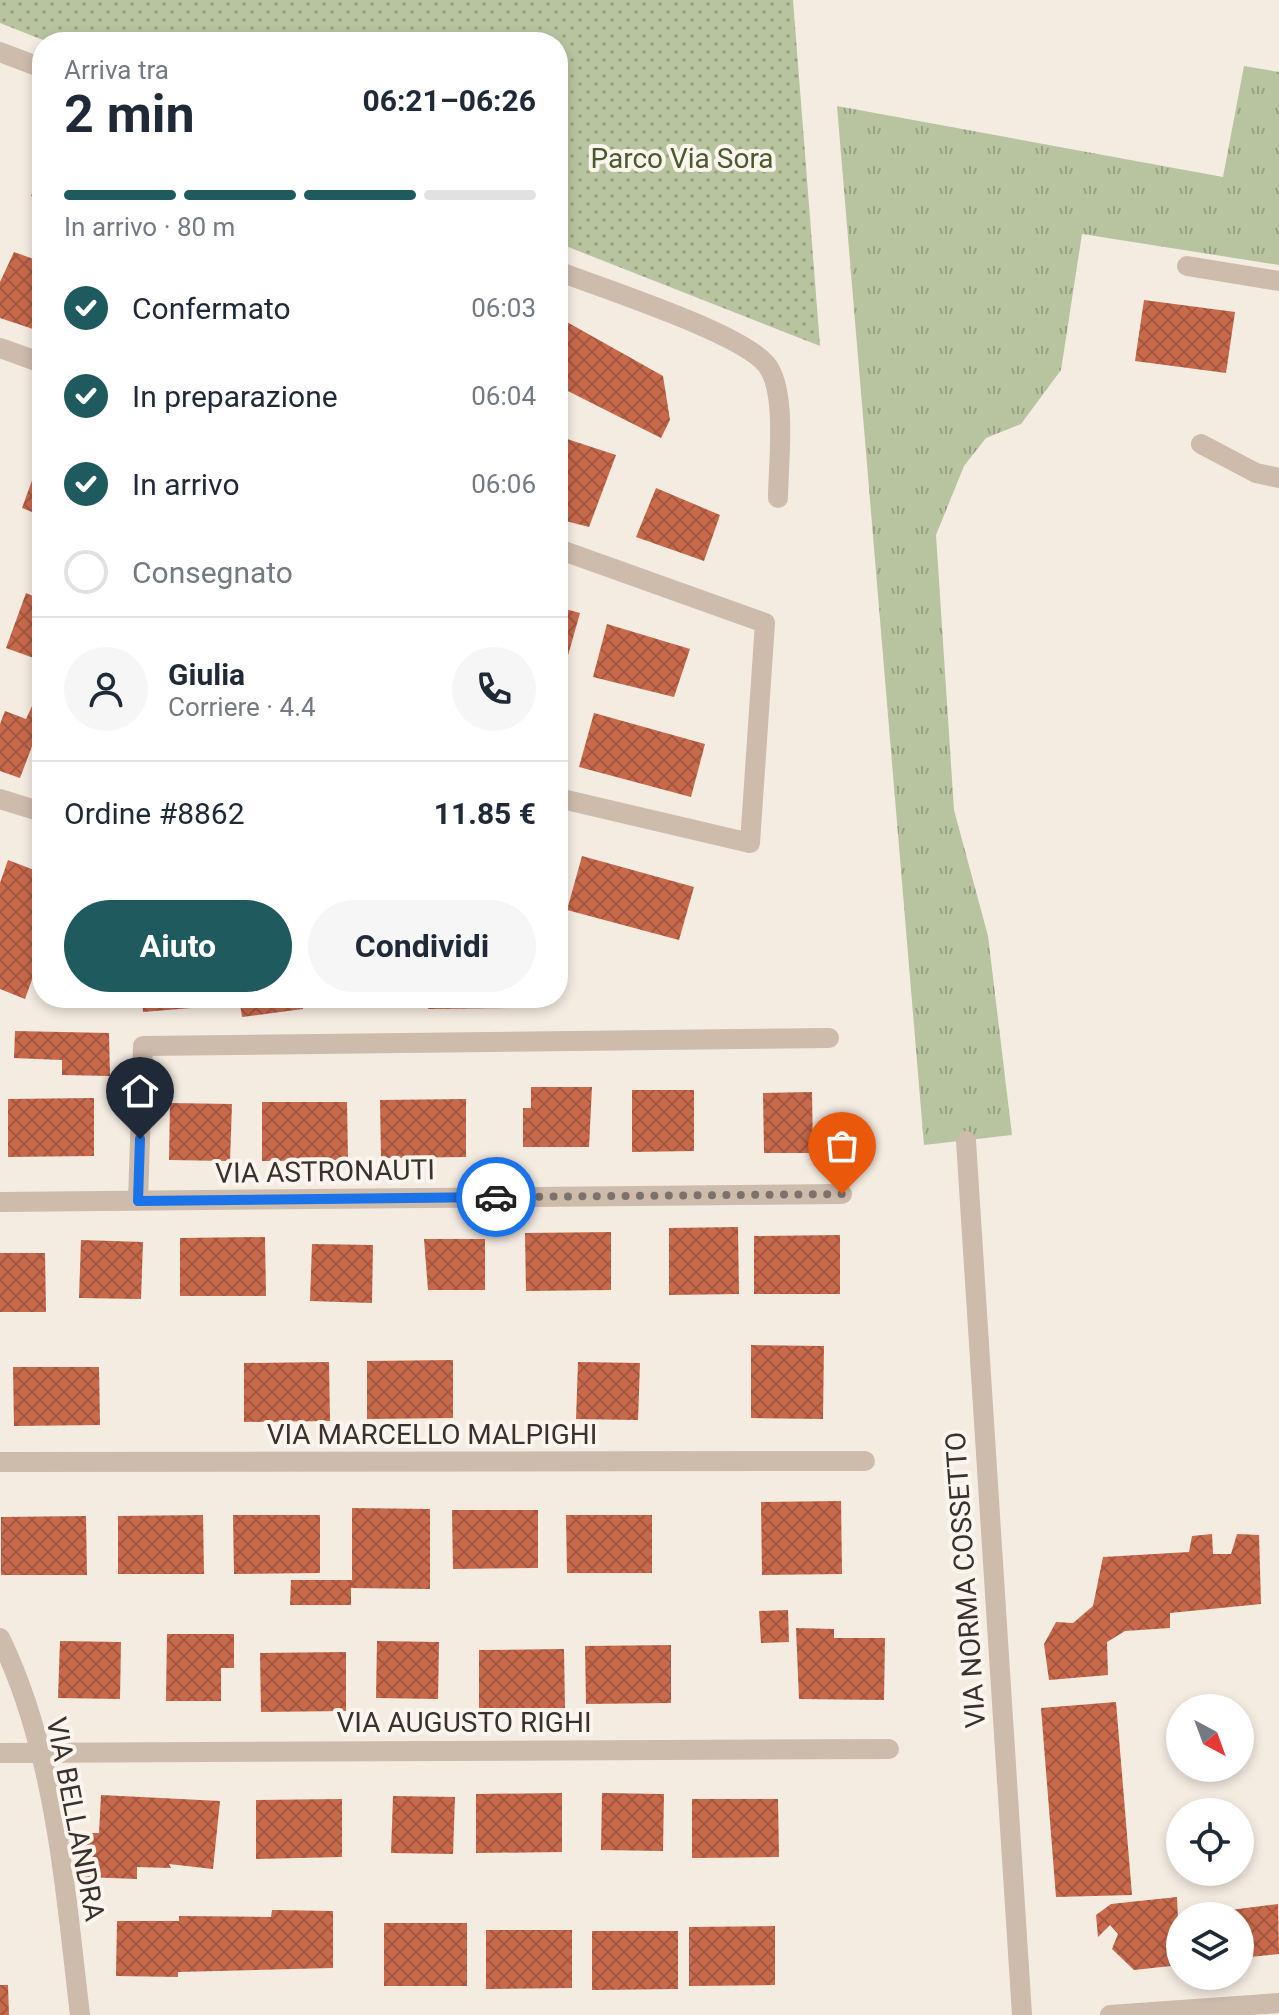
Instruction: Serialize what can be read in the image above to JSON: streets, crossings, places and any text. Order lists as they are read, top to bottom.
{
  "streets": {
    "street": [
      "VIA ASTRONAUTI",
      "VIA MARCELLO MALPIGHI",
      "VIA NORMA COSSETTO",
      "VIA AUGUSTO RIGHI",
      "VIA BELLANDRA"
    ]
  },
  "crossings": [
    ["VIA AUGUSTO RIGHI", "VIA BELLANDRA"]
  ],
  "parks": ["Parco Via Sora"],
  "north": "bottom right",
  "page": {
    "heading": ["2 min", "Arriva tra", "06:21–06:26"],
    "panel": [
      "Giulia",
      "Corriere · 4.4",
      "Ordine #8862",
      "11.85 €"
    ],
    "bar": "In arrivo · 80 m",
    "list": [
      ["Confermato", "06:03"],
      ["In preparazione", "06:04"],
      ["In arrivo", "06:06"],
      "Consegnato"
    ],
    "buttons": ["Aiuto", "Condividi"]
  }
}
